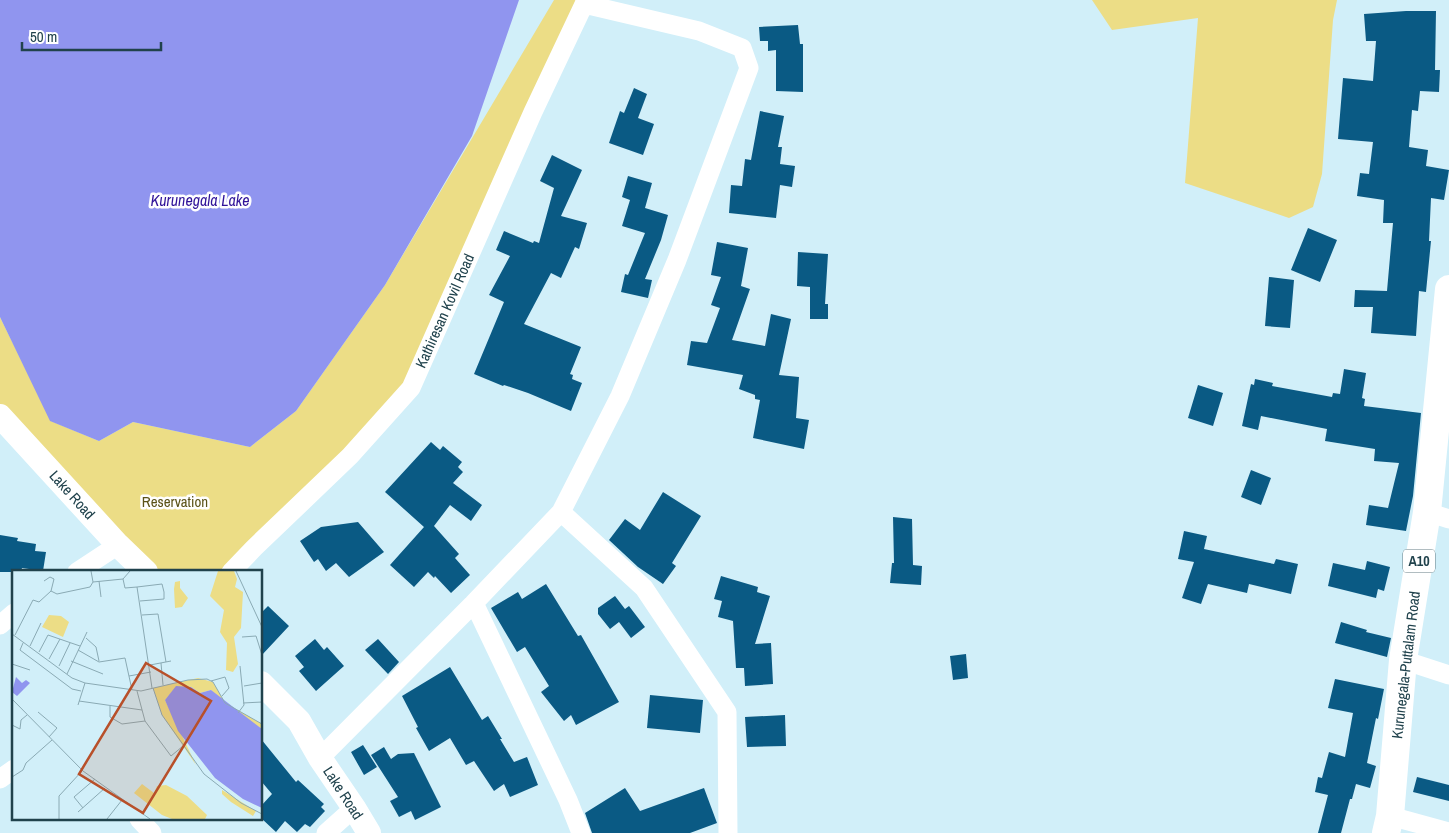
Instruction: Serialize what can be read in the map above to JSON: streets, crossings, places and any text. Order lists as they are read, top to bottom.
{
  "streets": {
    "highway": ["A10", "Kurunegala-Puttalam Road"],
    "main road": ["Lake Road"],
    "street": ["Kathiresan Kovil Road"]
  },
  "water": ["Kurunegala Lake"],
  "parks": ["Reservation"],
  "scale_bar": "50 m"
}
